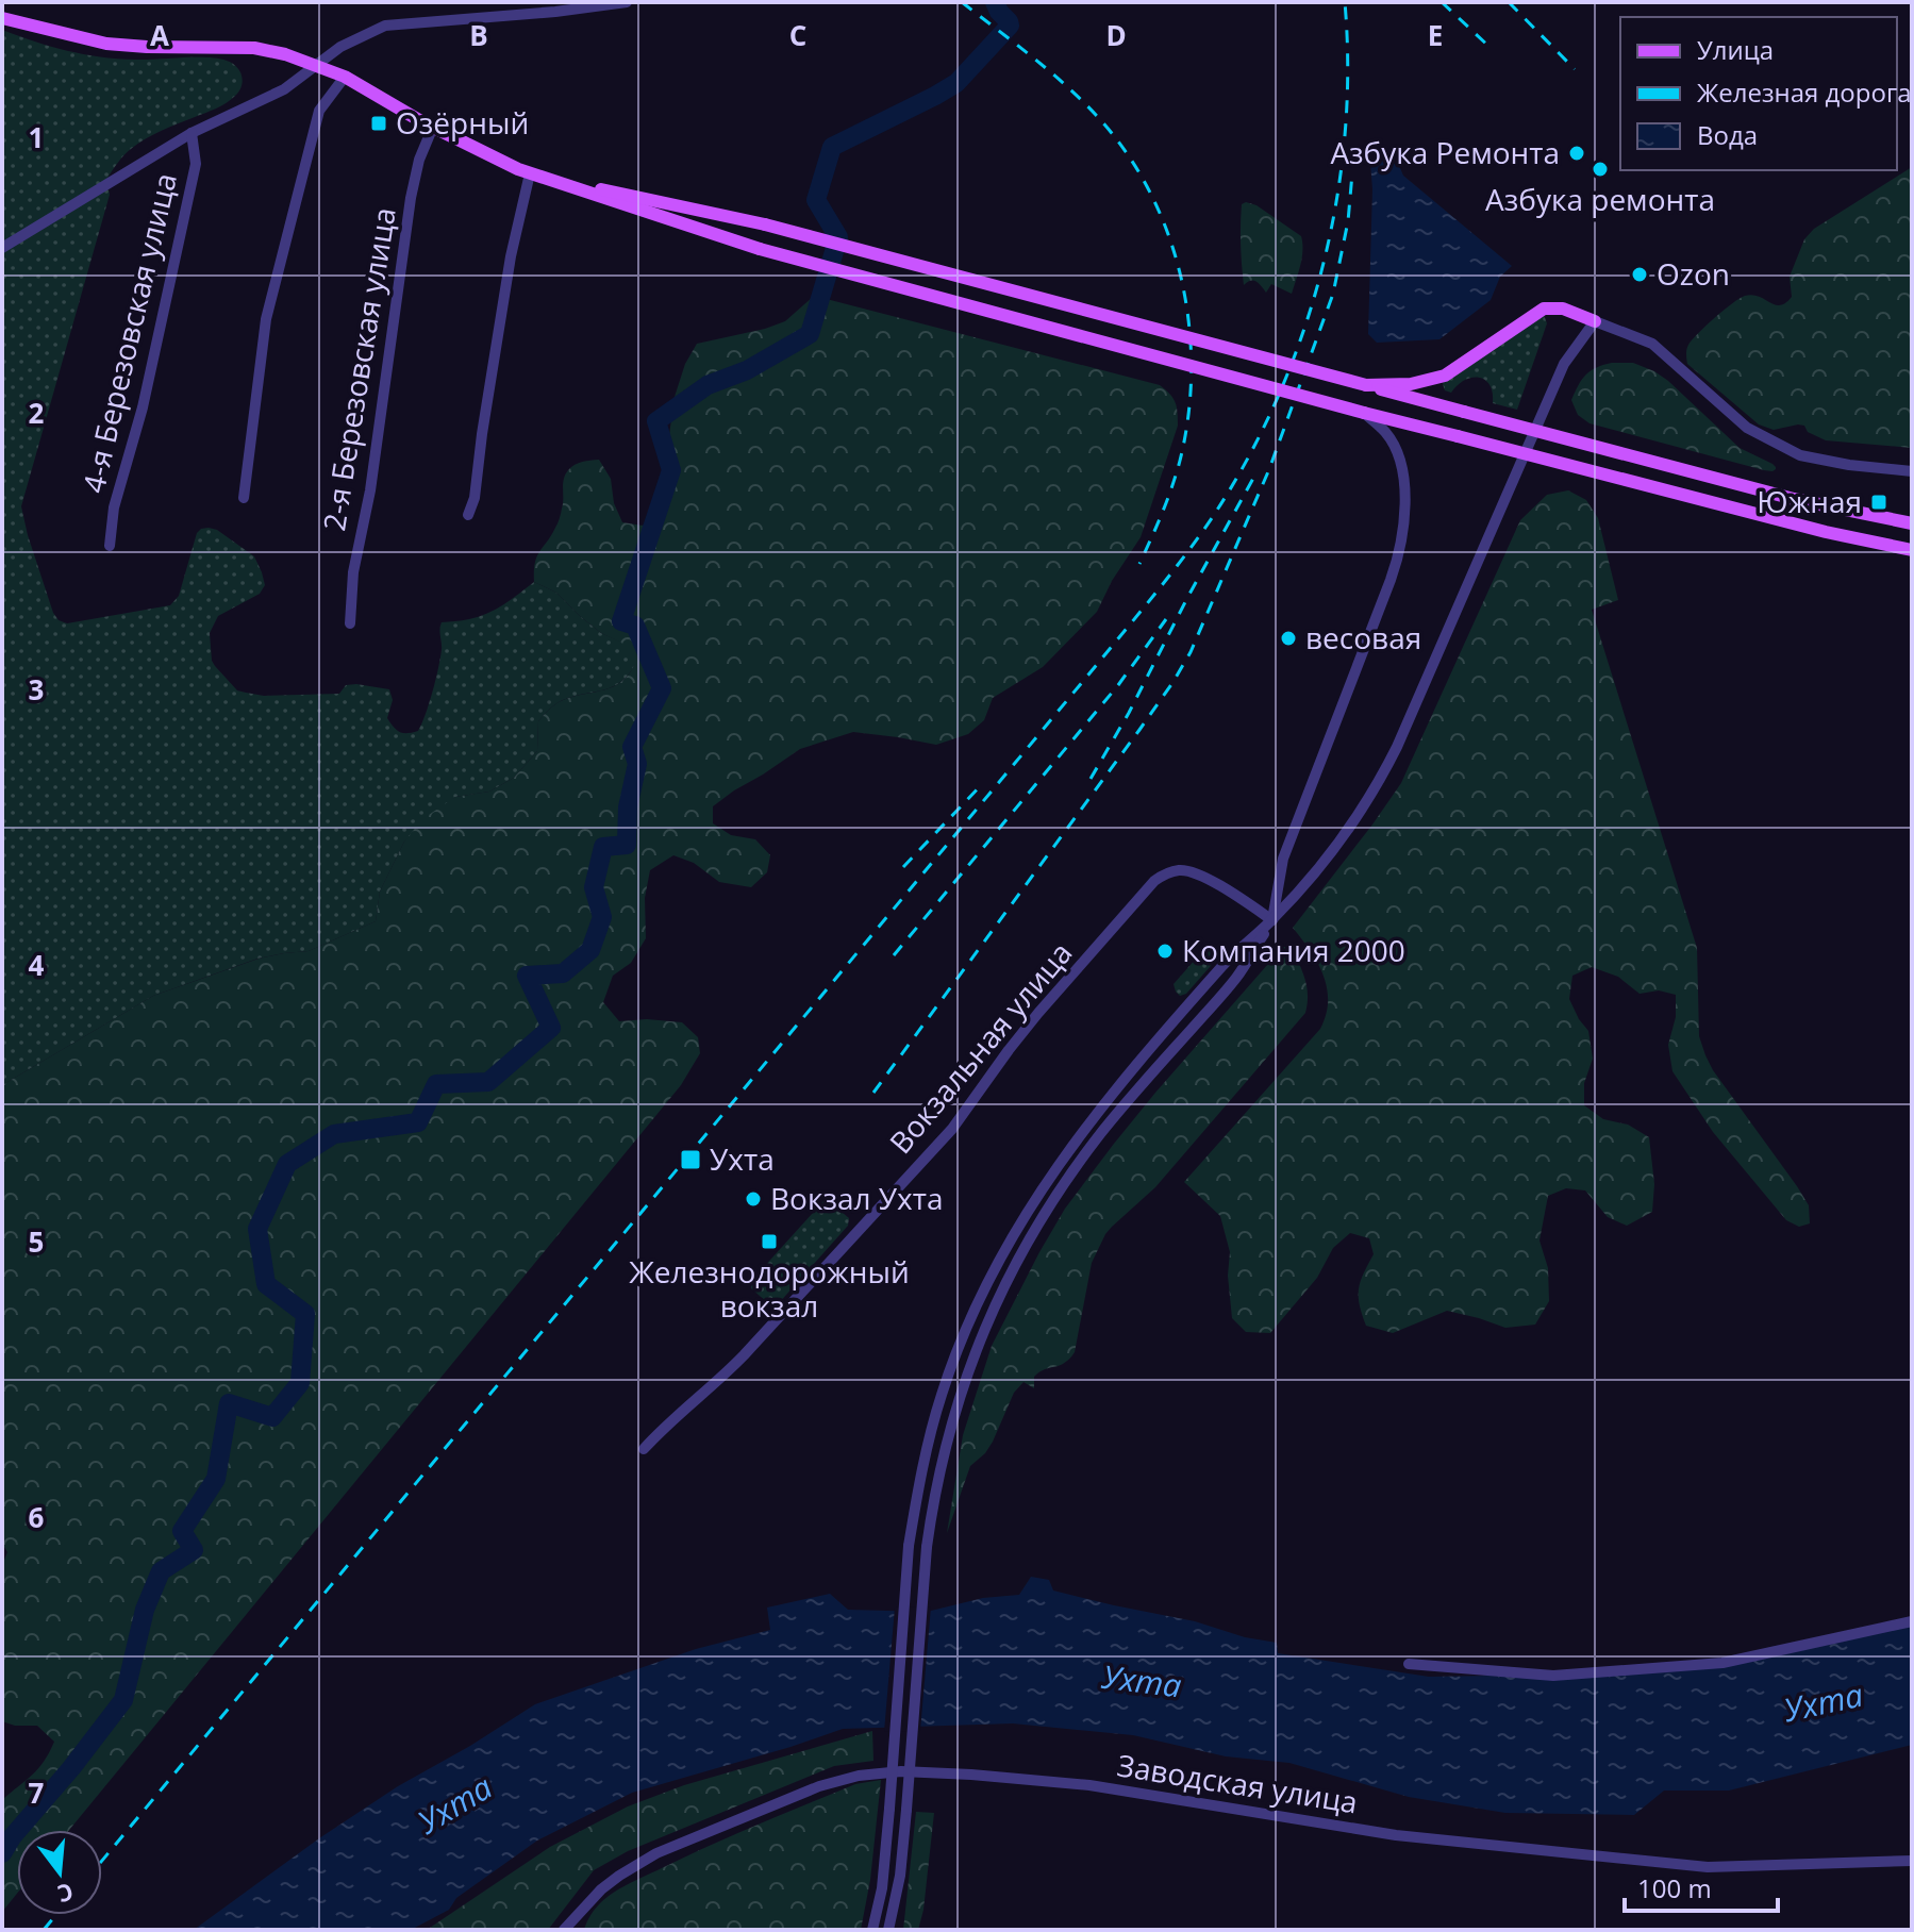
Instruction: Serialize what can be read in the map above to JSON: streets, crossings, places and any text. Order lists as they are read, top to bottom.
{
  "streets": {
    "street": [
      "4-я Березовская улица",
      "2-я Березовская улица",
      "Вокзальная улица",
      "Заводская улица"
    ]
  },
  "water": ["Ухта"],
  "places": {
    "transit": [
      "Озёрный",
      "Южная",
      "Ухта",
      "Железнодорожный вокзал"
    ],
    "other": [
      "Азбука Ремонта",
      "Азбука ремонта",
      "Ozon",
      "весовая",
      "Компания 2000",
      "Вокзал Ухта"
    ]
  },
  "legend": ["Улица", "Железная дорога", "Вода"],
  "scale_bar": "100 m",
  "north": "bottom",
  "grid": {
    "columns": [
      "A",
      "B",
      "C",
      "D",
      "E"
    ],
    "rows": [
      "1",
      "2",
      "3",
      "4",
      "5",
      "6",
      "7"
    ]
  }
}
